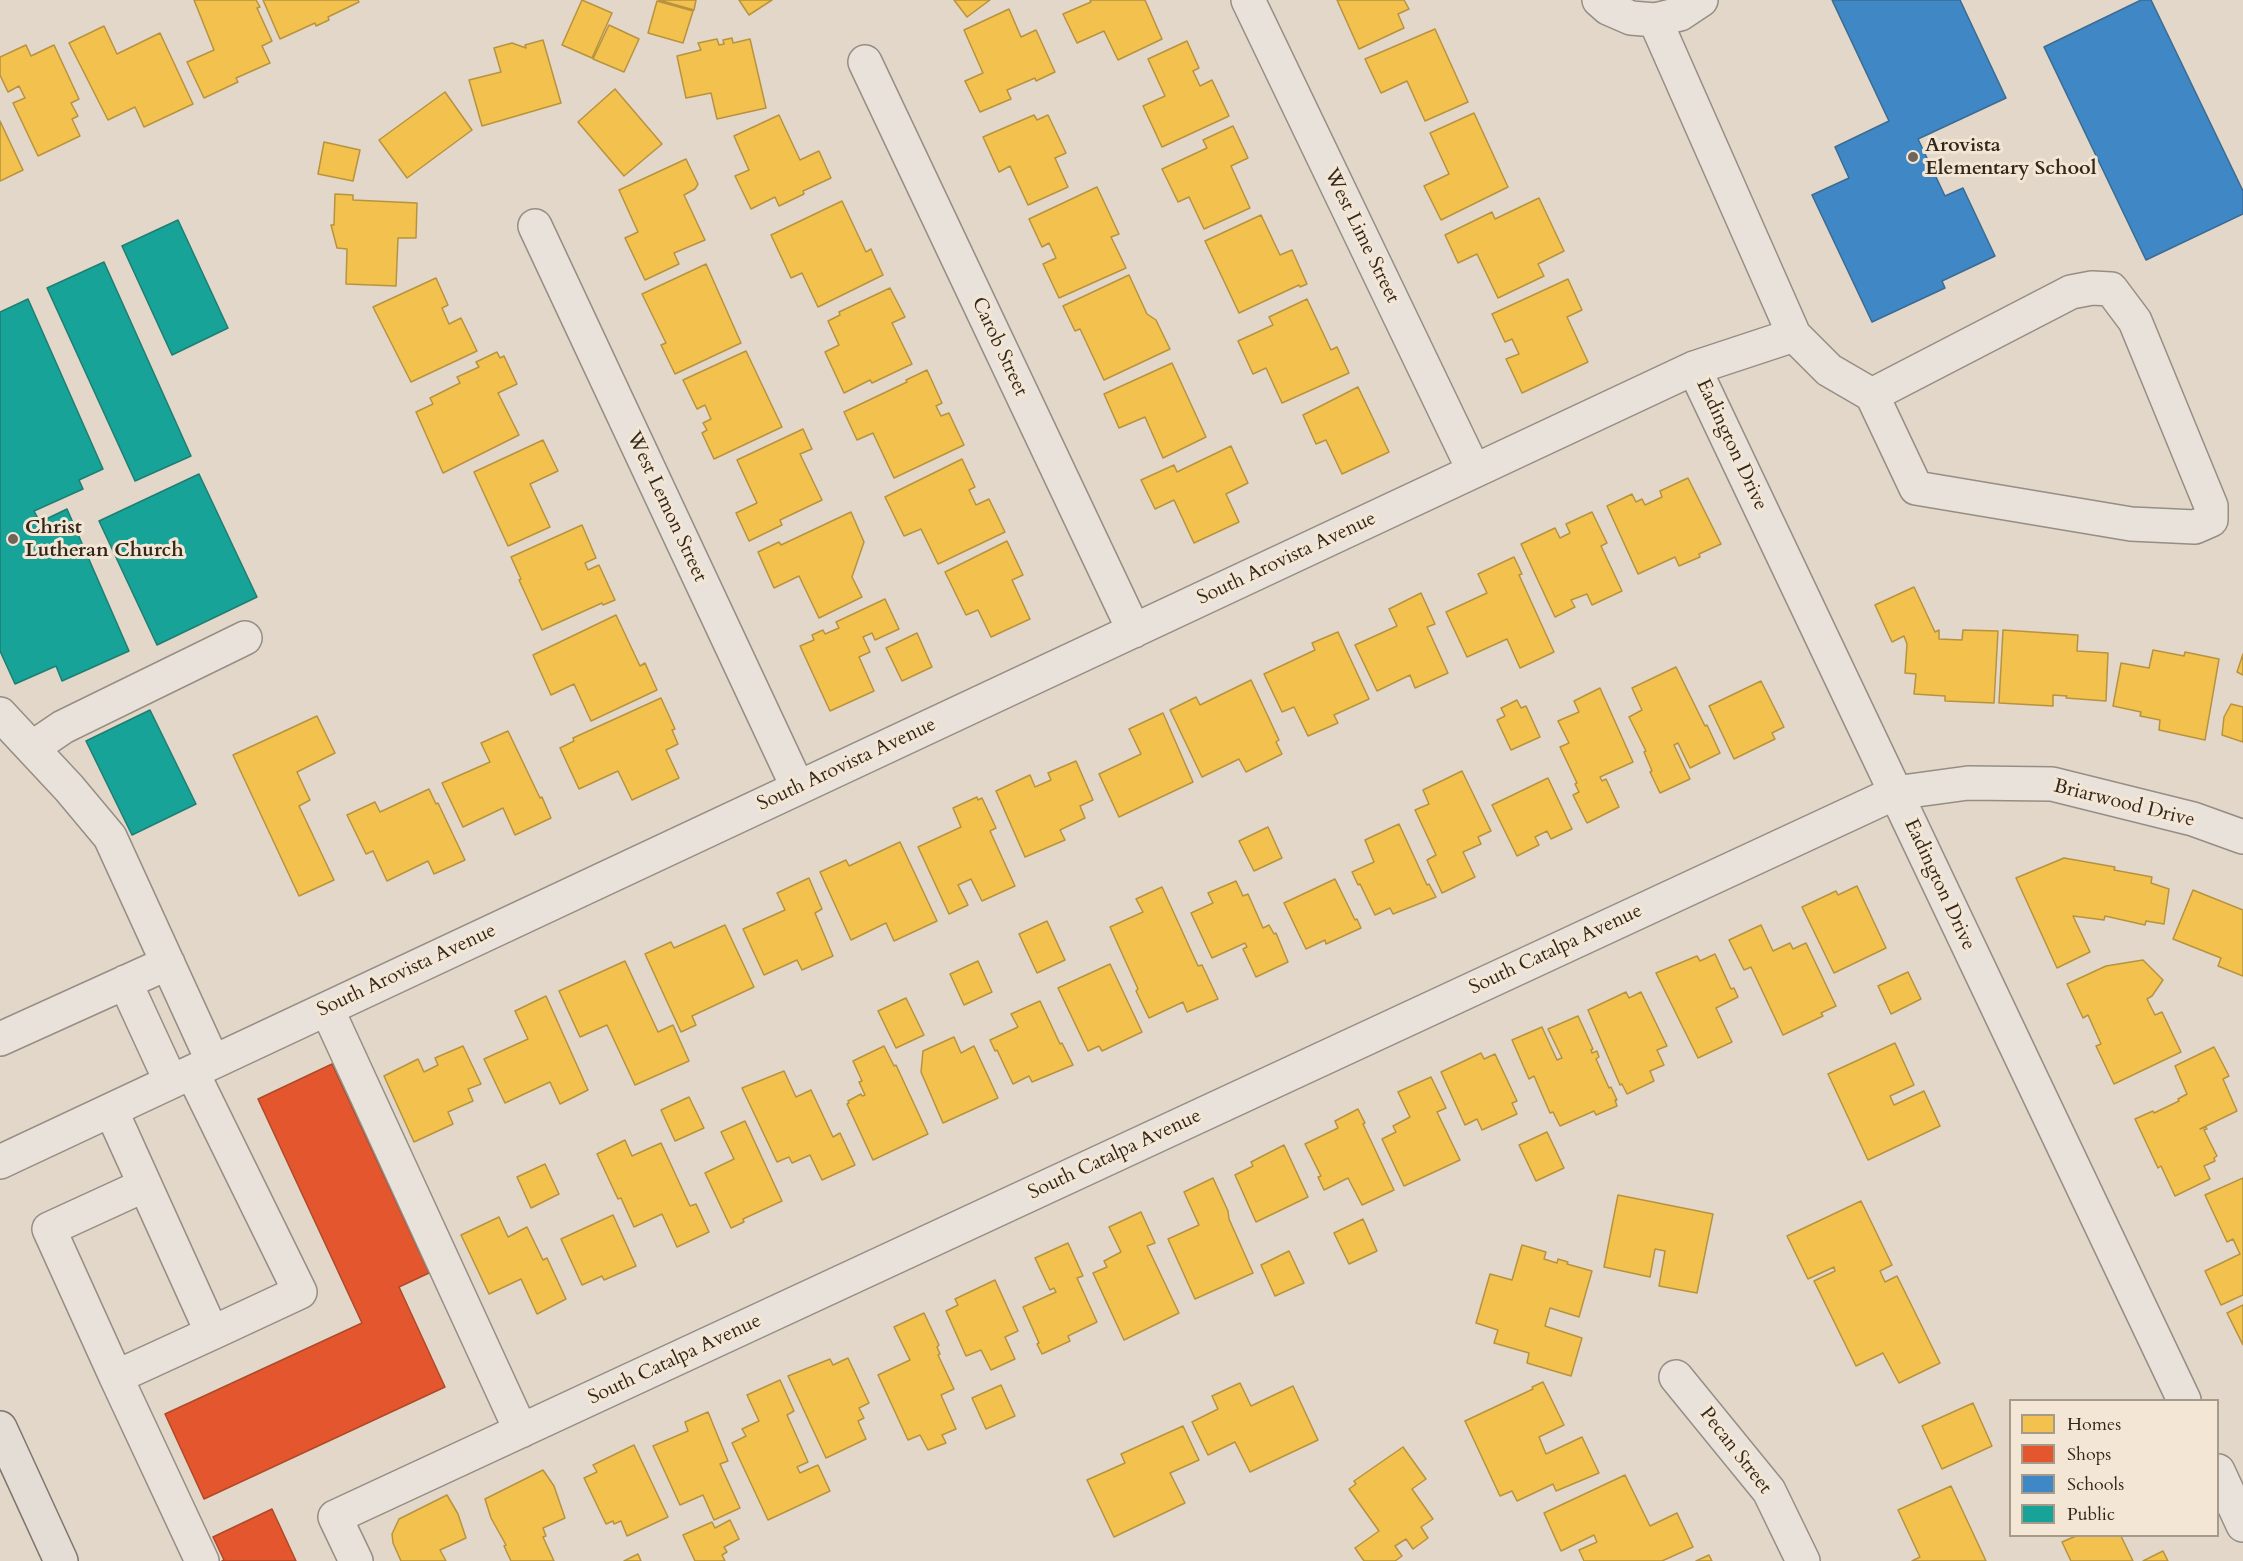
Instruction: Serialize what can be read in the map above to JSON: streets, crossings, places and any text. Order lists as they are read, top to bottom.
{
  "streets": {
    "street": [
      "West Lime Street",
      "Carob Street",
      "Eadington Drive",
      "West Lemon Street",
      "South Arovista Avenue",
      "Briarwood Drive",
      "South Catalpa Avenue",
      "Pecan Street"
    ]
  },
  "crossings": [
    ["West Lime Street", "South Arovista Avenue"],
    ["Carob Street", "South Arovista Avenue"],
    ["Eadington Drive", "South Arovista Avenue"],
    ["Eadington Drive", "Briarwood Drive"],
    ["Eadington Drive", "South Catalpa Avenue"],
    ["West Lemon Street", "South Arovista Avenue"],
    ["Briarwood Drive", "South Catalpa Avenue"]
  ],
  "places": ["Arovista Elementary School", "Christ Lutheran Church"],
  "legend": [
    "Homes",
    "Shops",
    "Schools",
    "Public"
  ]
}
